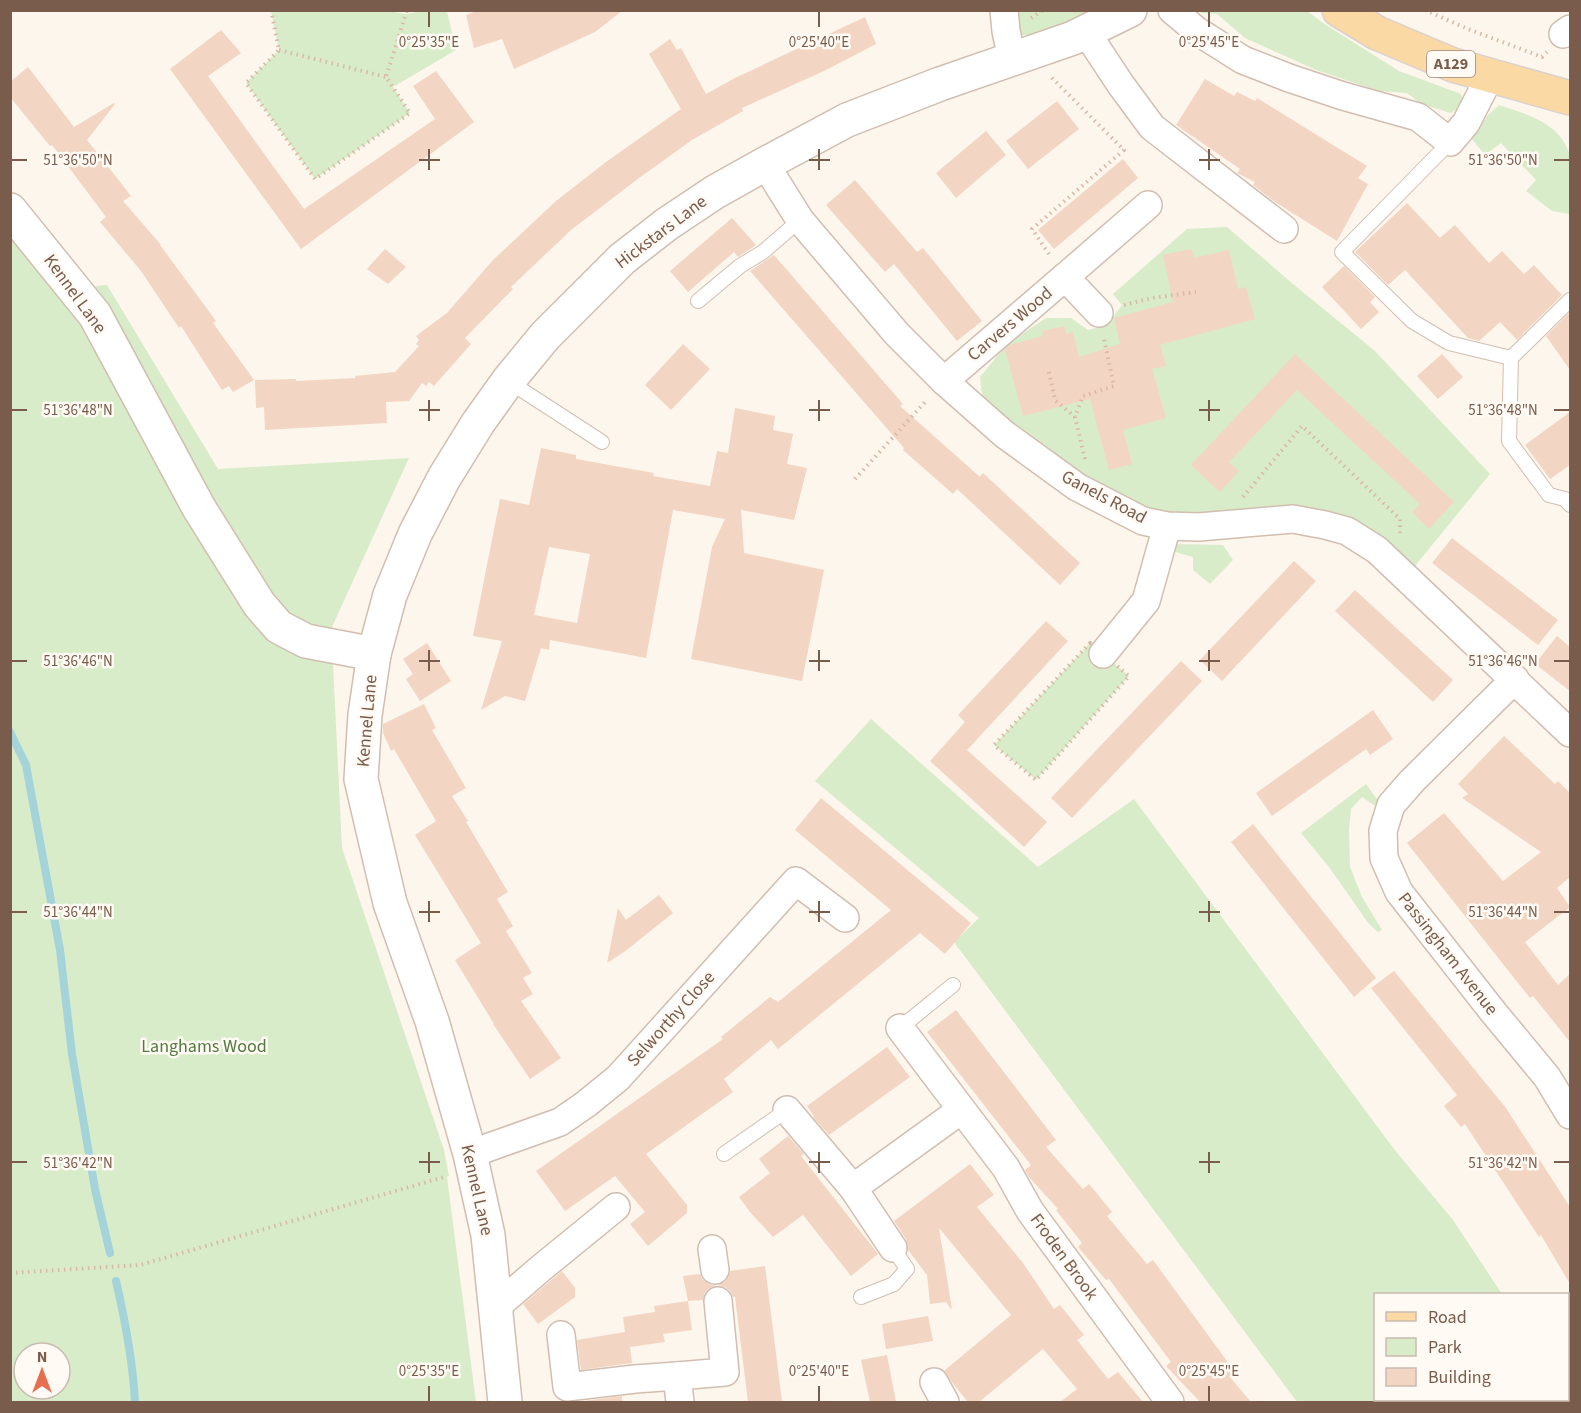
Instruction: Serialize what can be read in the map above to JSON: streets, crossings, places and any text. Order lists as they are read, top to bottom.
{
  "streets": {
    "main road": ["A129"],
    "street": [
      "Hickstars Lane",
      "Kennel Lane",
      "Carvers Wood",
      "Ganels Road",
      "Passingham Avenue",
      "Selworthy Close",
      "Froden Brook"
    ]
  },
  "crossings": [
    ["Hickstars Lane", "Kennel Lane"],
    ["Hickstars Lane", "Ganels Road"],
    ["Kennel Lane", "Selworthy Close"],
    ["Carvers Wood", "Ganels Road"],
    ["Ganels Road", "Passingham Avenue"]
  ],
  "parks": ["Langhams Wood"],
  "legend": ["Road", "Park", "Building"],
  "north": "top",
  "coordinates": [
    "0°25'35\"E",
    "0°25'40\"E",
    "0°25'45\"E",
    "51°36'50\"N",
    "51°36'48\"N",
    "51°36'46\"N",
    "51°36'44\"N",
    "51°36'42\"N"
  ]
}
